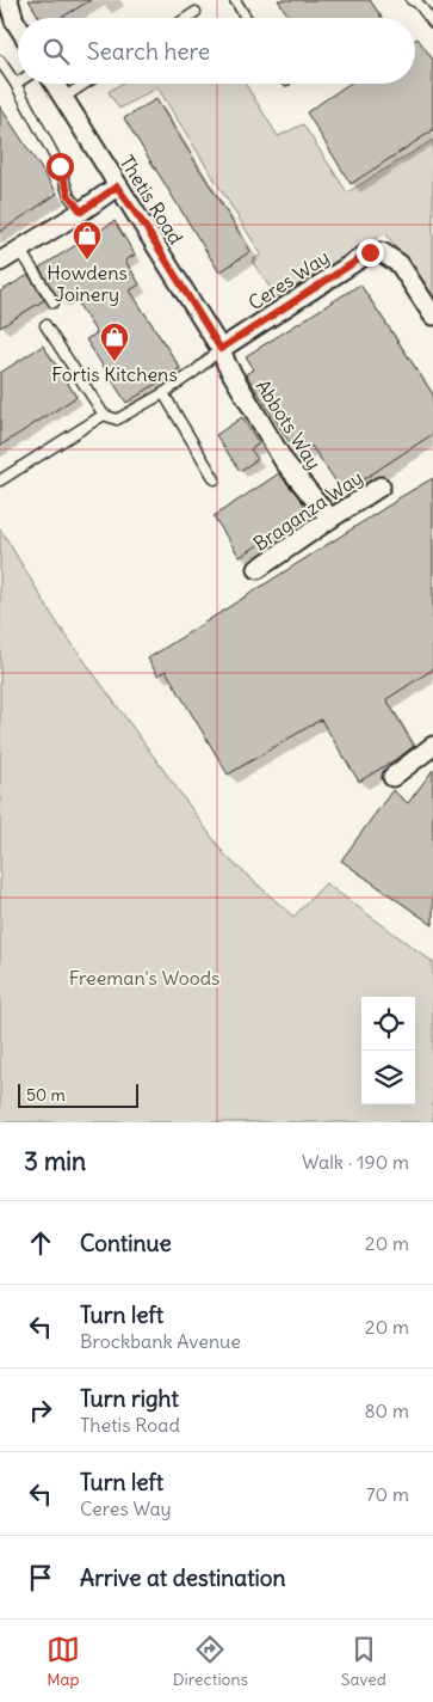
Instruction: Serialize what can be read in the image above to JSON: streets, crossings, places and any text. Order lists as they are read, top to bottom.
{
  "streets": {
    "street": [
      "Thetis Road",
      "Ceres Way",
      "Abbots Way",
      "Braganza Way"
    ]
  },
  "crossings": [
    ["Thetis Road", "Ceres Way"],
    ["Thetis Road", "Abbots Way"],
    ["Ceres Way", "Abbots Way"],
    ["Abbots Way", "Braganza Way"]
  ],
  "parks": ["Freeman's Woods"],
  "places": {
    "shop": ["Howdens Joinery", "Fortis Kitchens"]
  },
  "scale_bar": "50 m",
  "page": {
    "search": "Search here",
    "scale": "50 m",
    "heading": ["3 min", "Walk · 190 m"],
    "list": [
      ["Continue", "20 m"],
      ["Turn left", "Brockbank Avenue", "20 m"],
      ["Turn right", "Thetis Road", "80 m"],
      ["Turn left", "Ceres Way", "70 m"],
      "Arrive at destination"
    ],
    "nav": ["Map", "Directions", "Saved"]
  }
}
